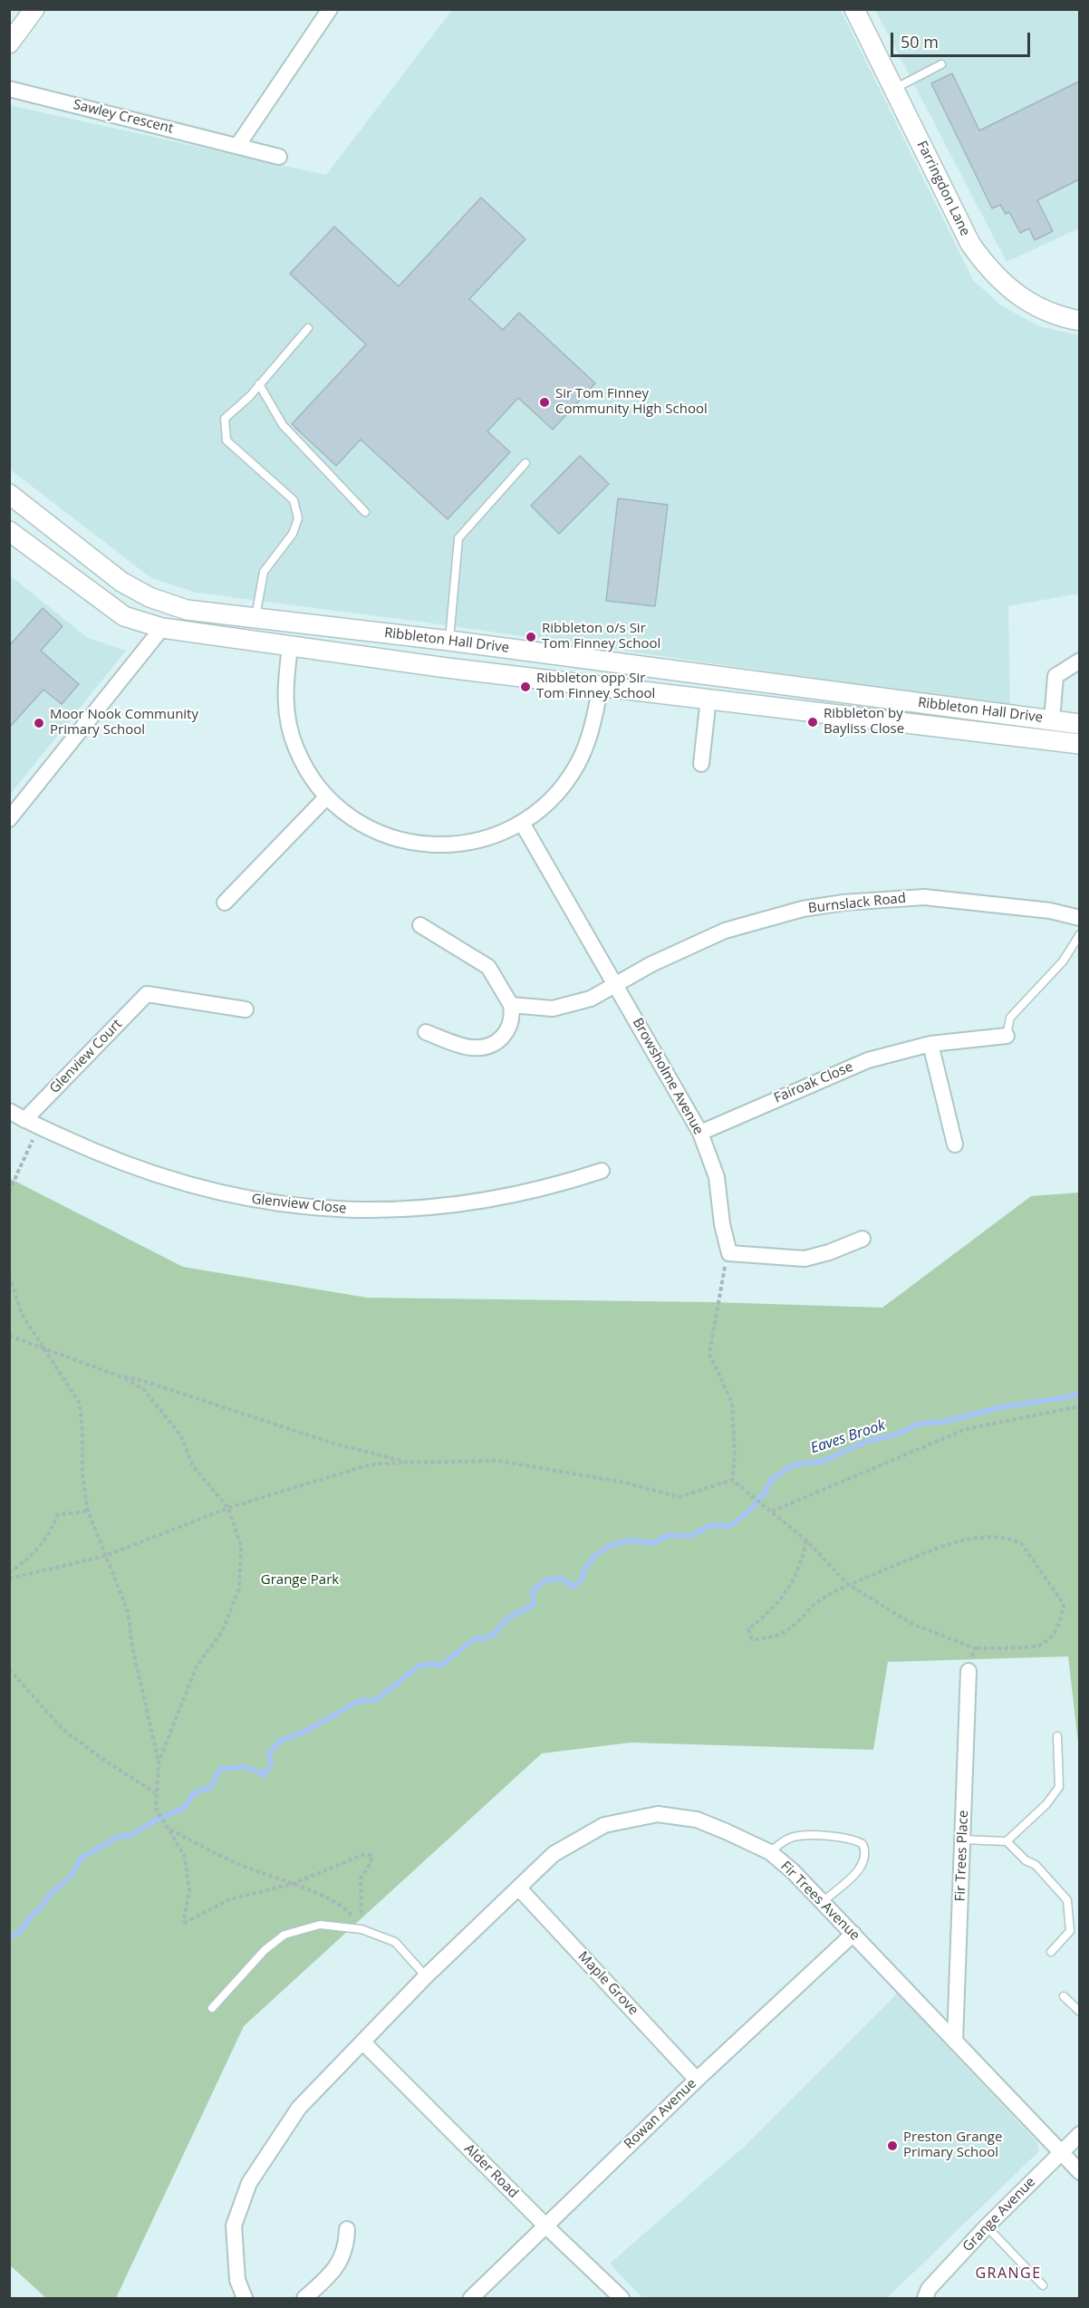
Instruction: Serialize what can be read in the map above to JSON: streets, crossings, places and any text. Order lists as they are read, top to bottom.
{
  "streets": {
    "street": [
      "Sawley Crescent",
      "Farringdon Lane",
      "Ribbleton Hall Drive",
      "Burnslack Road",
      "Glenview Court",
      "Browsholme Avenue",
      "Fairoak Close",
      "Glenview Close",
      "Fir Trees Place",
      "Fir Trees Avenue",
      "Maple Grove",
      "Rowan Avenue",
      "Alder Road",
      "Grange Avenue"
    ]
  },
  "crossings": [
    ["Burnslack Road", "Browsholme Avenue"],
    ["Glenview Court", "Glenview Close"],
    ["Browsholme Avenue", "Fairoak Close"],
    ["Fir Trees Place", "Fir Trees Avenue"],
    ["Fir Trees Avenue", "Maple Grove"],
    ["Fir Trees Avenue", "Rowan Avenue"],
    ["Fir Trees Avenue", "Alder Road"],
    ["Fir Trees Avenue", "Grange Avenue"],
    ["Maple Grove", "Rowan Avenue"],
    ["Rowan Avenue", "Alder Road"]
  ],
  "districts": ["GRANGE"],
  "water": ["Eaves Brook"],
  "parks": ["Grange Park"],
  "places": [
    "Sir Tom Finney Community High School",
    "Ribbleton o/s Sir Tom Finney School",
    "Ribbleton opp Sir Tom Finney School",
    "Ribbleton by Bayliss Close",
    "Moor Nook Community Primary School",
    "Preston Grange Primary School"
  ],
  "scale_bar": "50 m"
}
